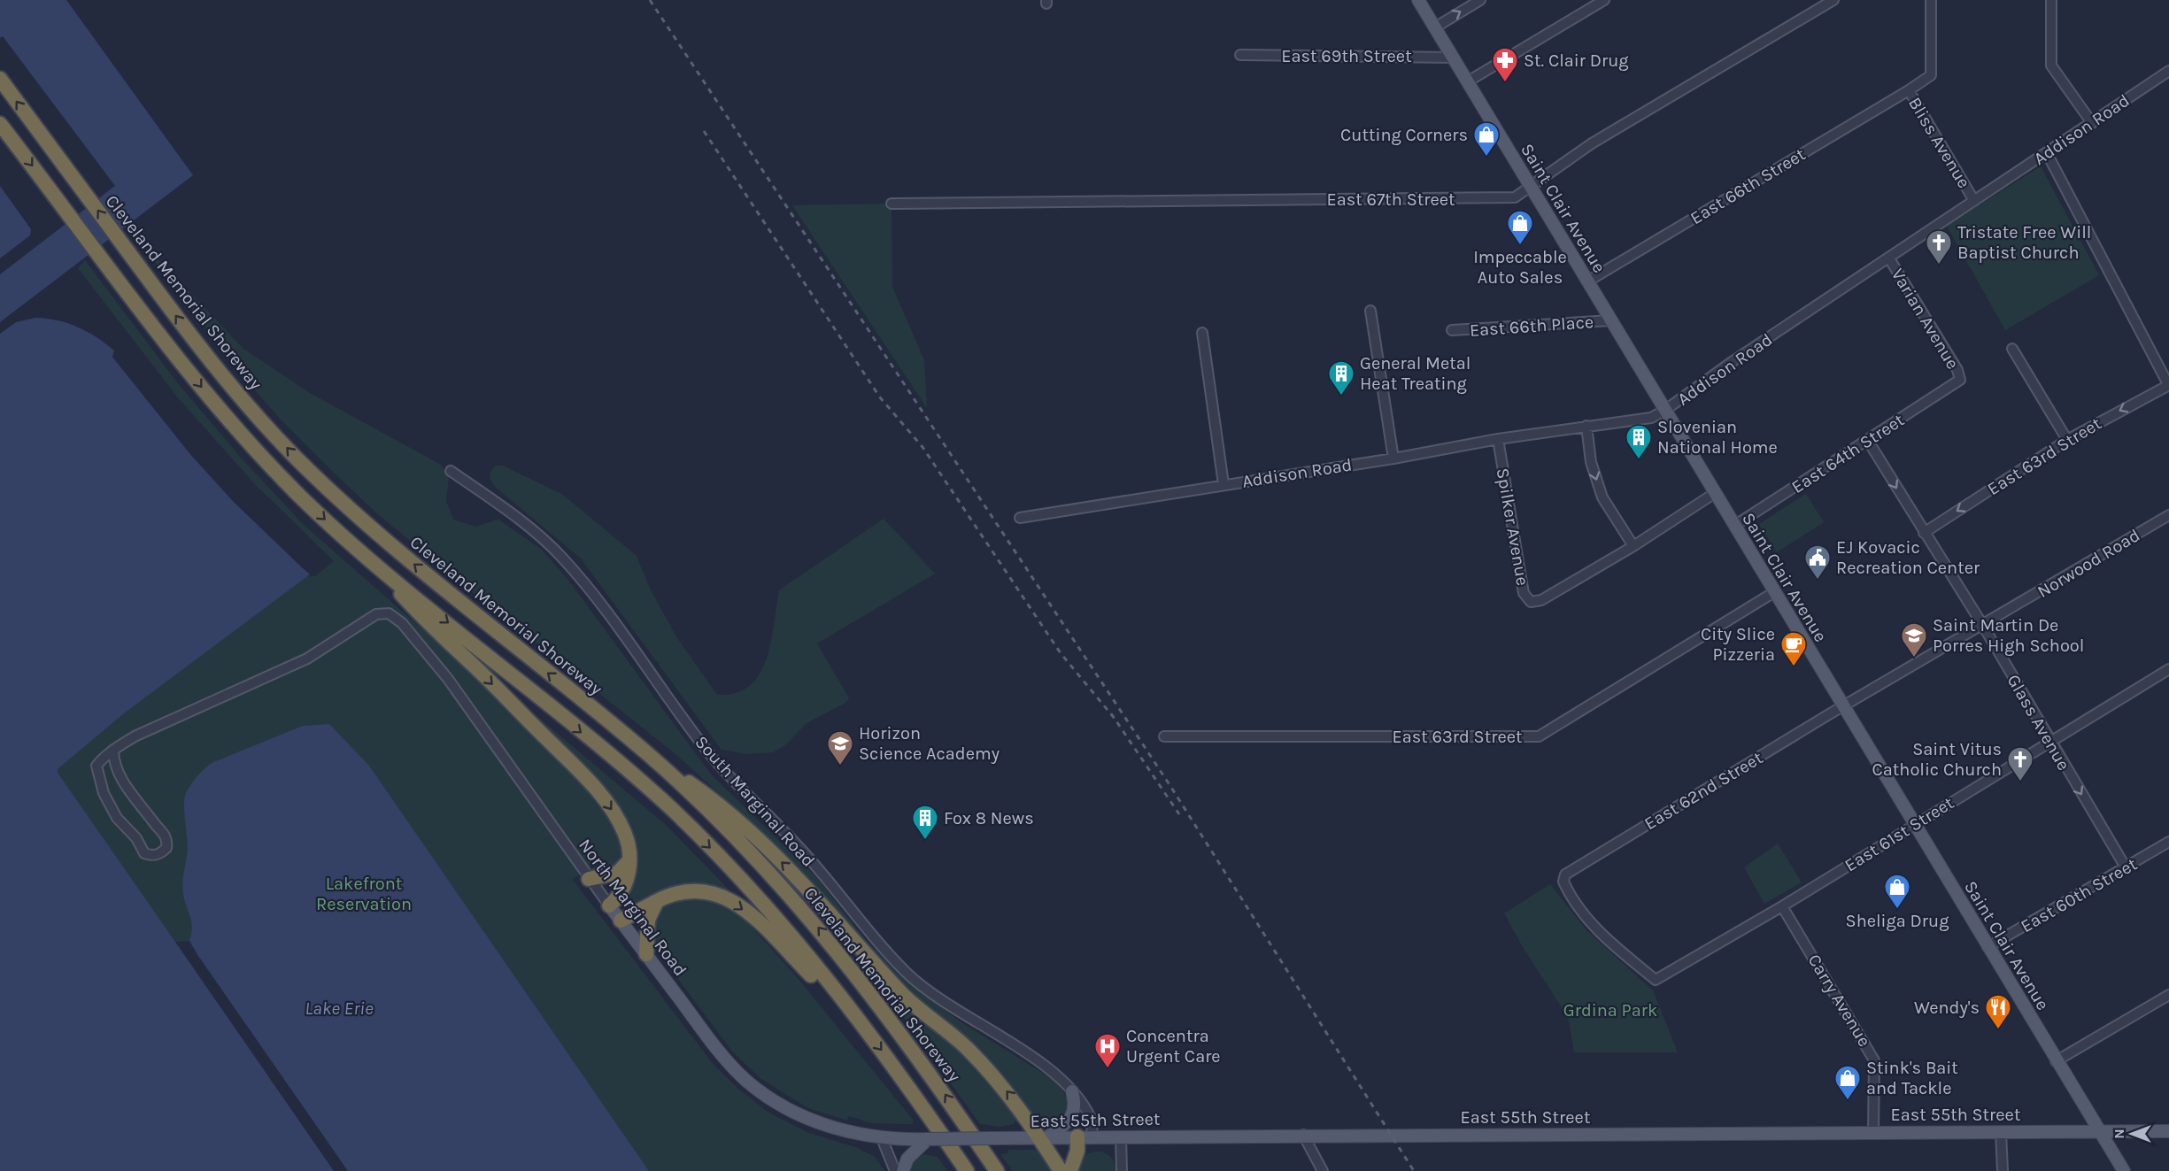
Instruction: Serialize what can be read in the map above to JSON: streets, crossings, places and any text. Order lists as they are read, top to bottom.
{
  "streets": {
    "highway": ["Cleveland Memorial Shoreway"],
    "main road": ["Saint Clair Avenue", "North Marginal Road", "East 55th Street"],
    "street": [
      "East 69th Street",
      "Addison Road",
      "Bliss Avenue",
      "East 66th Street",
      "East 67th Street",
      "Varian Avenue",
      "East 66th Place",
      "East 64th Street",
      "East 63rd Street",
      "Spilker Avenue",
      "Norwood Road",
      "Glass Avenue",
      "East 62nd Street",
      "South Marginal Road",
      "East 61st Street",
      "East 60th Street",
      "Carry Avenue"
    ]
  },
  "crossings": [
    ["East 69th Street", "Saint Clair Avenue"],
    ["Addison Road", "Bliss Avenue"],
    ["Addison Road", "Saint Clair Avenue"],
    ["Addison Road", "Varian Avenue"],
    ["Addison Road", "Spilker Avenue"],
    ["Bliss Avenue", "East 66th Street"],
    ["East 66th Street", "Saint Clair Avenue"],
    ["East 67th Street", "Saint Clair Avenue"],
    ["Saint Clair Avenue", "East 66th Place"],
    ["Saint Clair Avenue", "East 64th Street"],
    ["Saint Clair Avenue", "East 63rd Street"],
    ["Saint Clair Avenue", "Norwood Road"],
    ["Saint Clair Avenue", "East 62nd Street"],
    ["Saint Clair Avenue", "East 61st Street"],
    ["Saint Clair Avenue", "East 60th Street"],
    ["Saint Clair Avenue", "East 55th Street"],
    ["Varian Avenue", "East 64th Street"],
    ["East 64th Street", "Glass Avenue"],
    ["East 63rd Street", "Glass Avenue"],
    ["Norwood Road", "Glass Avenue"],
    ["Norwood Road", "East 62nd Street"],
    ["Glass Avenue", "East 61st Street"],
    ["Glass Avenue", "East 60th Street"],
    ["East 62nd Street", "East 61st Street"],
    ["South Marginal Road", "East 55th Street"],
    ["East 61st Street", "Carry Avenue"],
    ["North Marginal Road", "East 55th Street"],
    ["Carry Avenue", "East 55th Street"]
  ],
  "one_way": ["Glass Avenue"],
  "water": ["Lake Erie"],
  "parks": ["Lakefront Reservation", "Grdina Park"],
  "places": {
    "pharmacy": ["St. Clair Drug"],
    "shop": [
      "Cutting Corners",
      "Impeccable Auto Sales",
      "Sheliga Drug",
      "Stink's Bait and Tackle"
    ],
    "church": ["Tristate Free Will Baptist Church", "Saint Vitus Catholic Church"],
    "building": ["General Metal Heat Treating", "Slovenian National Home", "Fox 8 News"],
    "public building": ["EJ Kovacic Recreation Center"],
    "school or university": ["Saint Martin De Porres High School", "Horizon Science Academy"],
    "cafe": ["City Slice Pizzeria"],
    "restaurant": ["Wendy's"],
    "hospital": ["Concentra Urgent Care"]
  },
  "north": "left"
}
